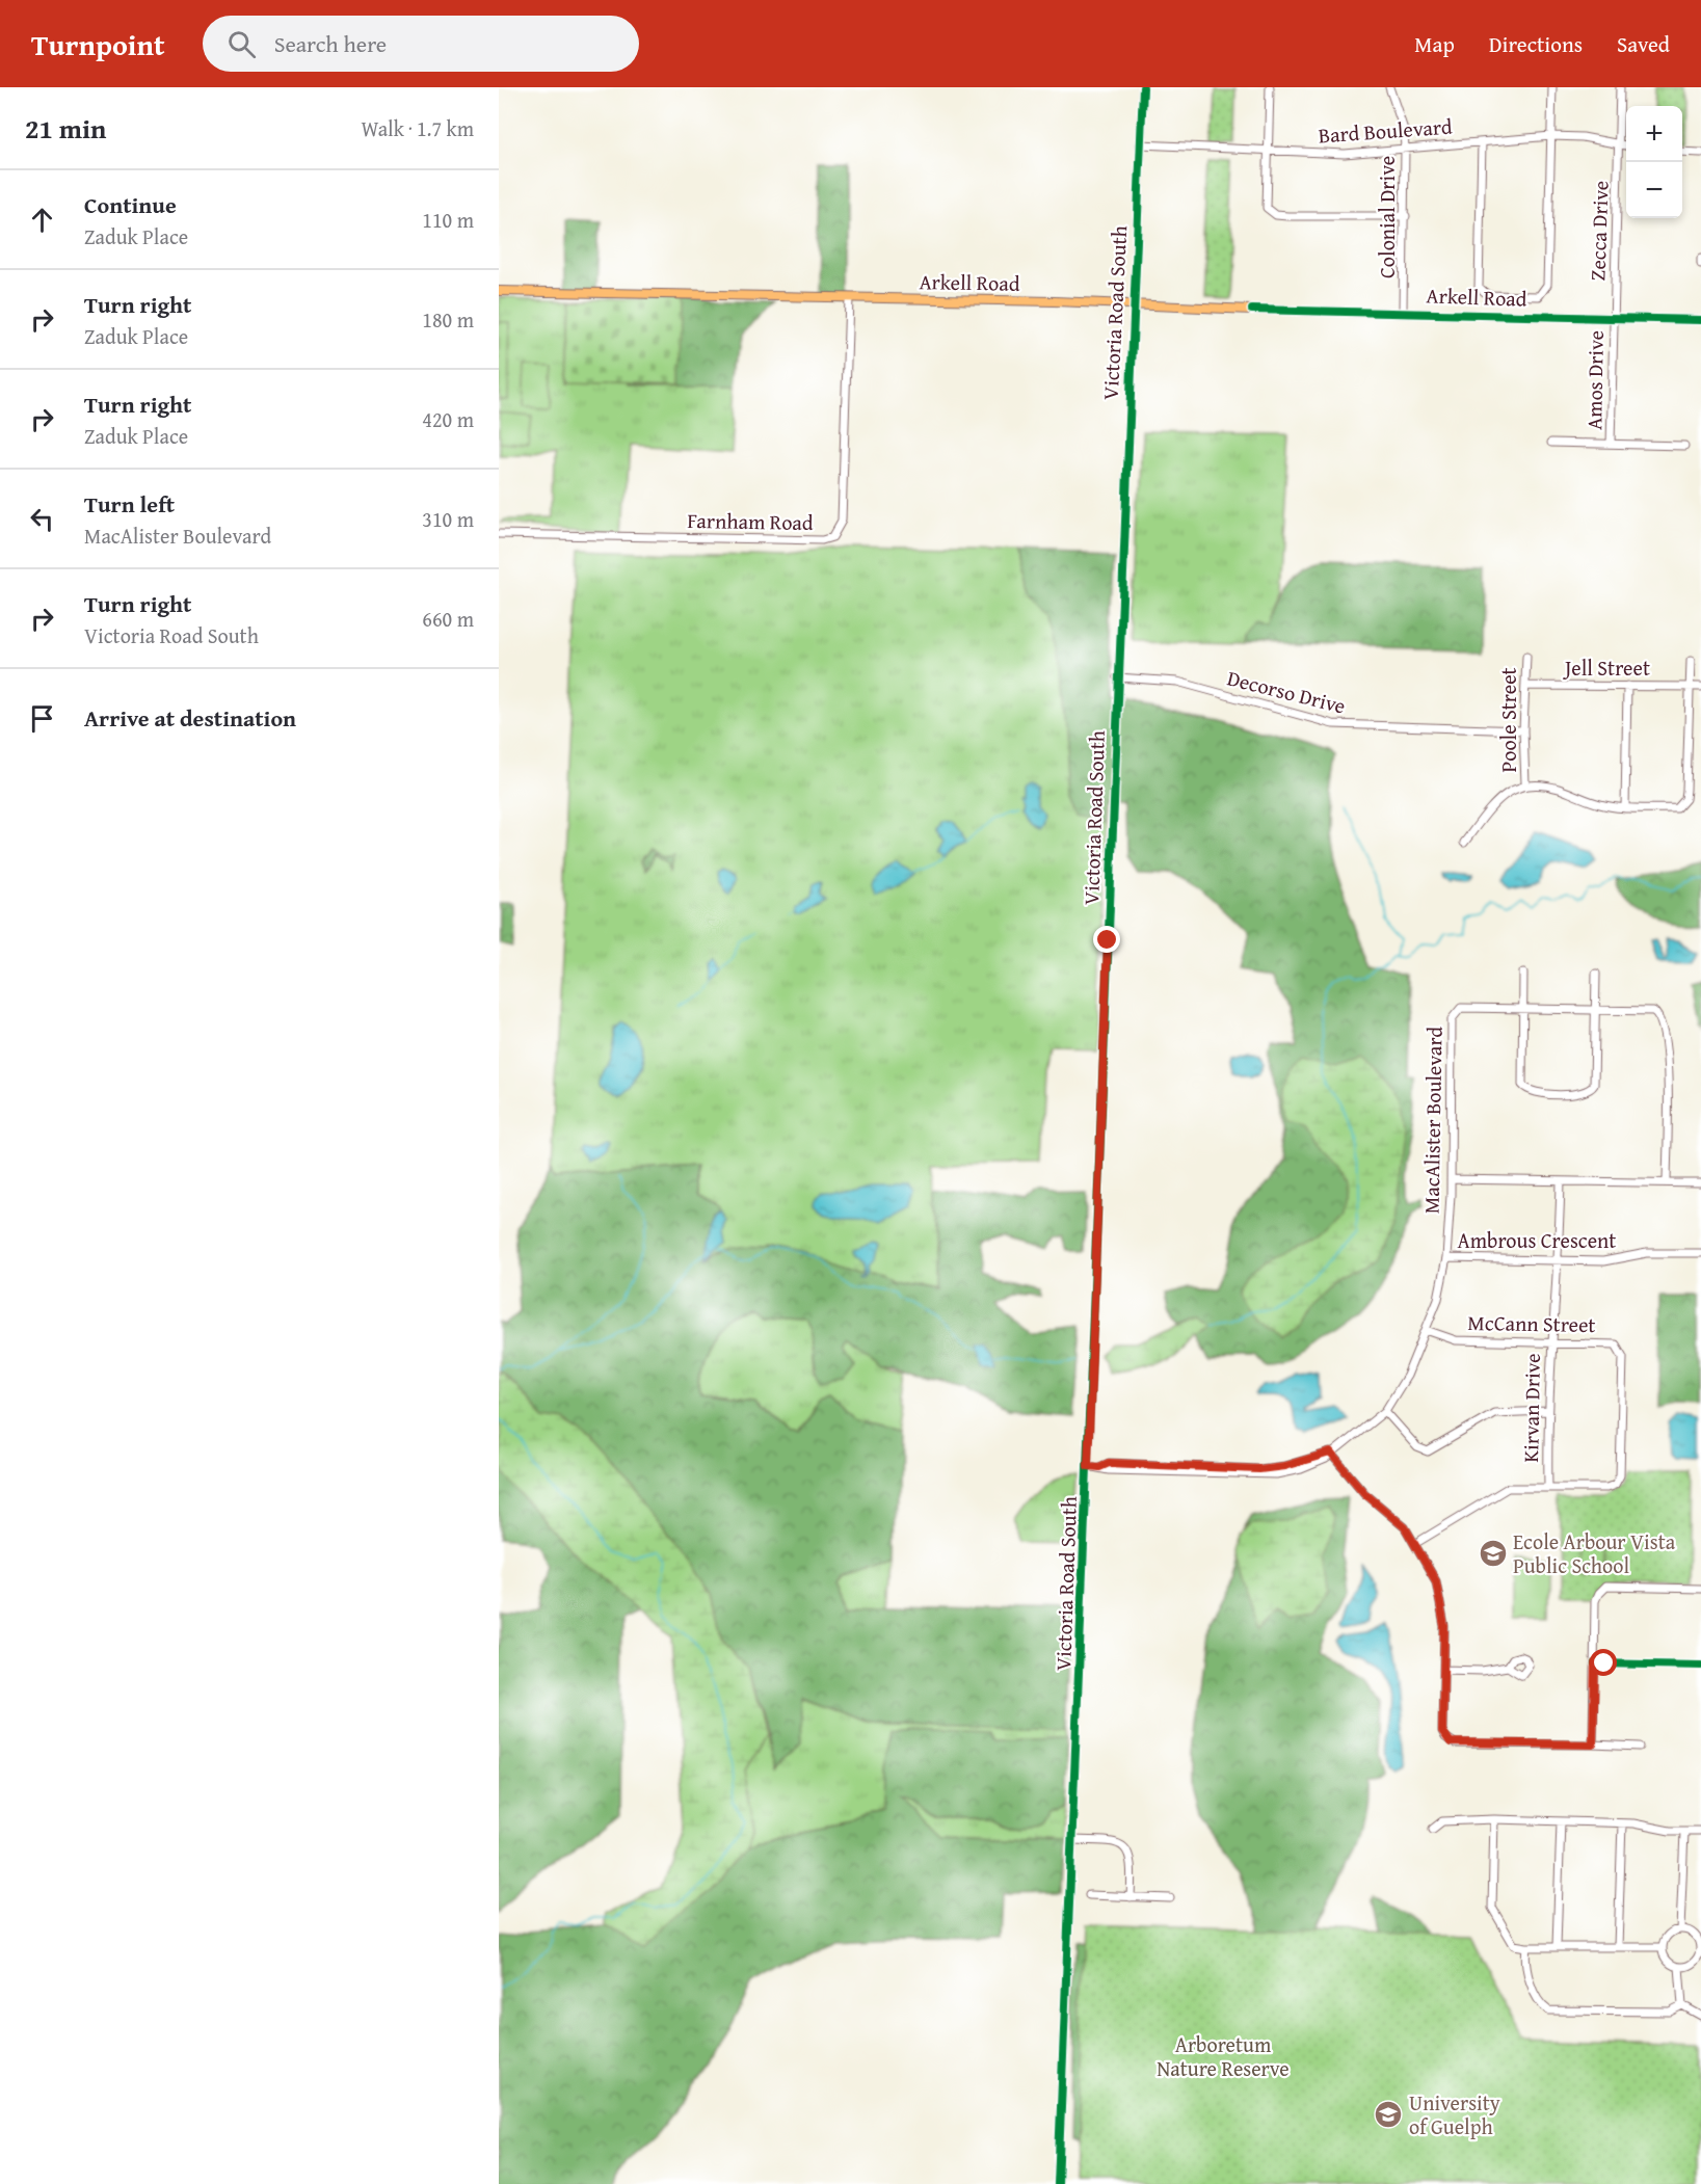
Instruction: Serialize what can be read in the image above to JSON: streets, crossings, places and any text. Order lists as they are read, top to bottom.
{
  "streets": {
    "main road": ["Arkell Road", "Victoria Road South"],
    "street": [
      "Bard Boulevard",
      "Colonial Drive",
      "Zecca Drive",
      "Amos Drive",
      "Farnham Road",
      "Jell Street",
      "Decorso Drive",
      "Poole Street",
      "MacAlister Boulevard",
      "Ambrous Crescent",
      "McCann Street",
      "Kirvan Drive"
    ]
  },
  "crossings": [
    ["Bard Boulevard", "Colonial Drive"],
    ["Bard Boulevard", "Zecca Drive"],
    ["Bard Boulevard", "Victoria Road South"],
    ["Colonial Drive", "Arkell Road"],
    ["Zecca Drive", "Arkell Road"],
    ["Zecca Drive", "Amos Drive"],
    ["Arkell Road", "Victoria Road South"],
    ["Arkell Road", "Amos Drive"],
    ["Arkell Road", "Farnham Road"],
    ["Victoria Road South", "Decorso Drive"],
    ["Victoria Road South", "MacAlister Boulevard"],
    ["Jell Street", "Poole Street"],
    ["Decorso Drive", "Poole Street"],
    ["MacAlister Boulevard", "Ambrous Crescent"],
    ["MacAlister Boulevard", "McCann Street"],
    ["Ambrous Crescent", "Kirvan Drive"],
    ["McCann Street", "Kirvan Drive"]
  ],
  "parks": ["Arboretum Nature Reserve"],
  "places": {
    "school or university": ["Ecole Arbour Vista Public School", "University of Guelph"]
  },
  "page": {
    "header": "Turnpoint",
    "search": "Search here",
    "nav": ["Map", "Directions", "Saved"],
    "heading": ["21 min", "Walk · 1.7 km"],
    "map_buttons": ["+", "−"],
    "list": [
      ["Continue", "Zaduk Place", "110 m"],
      ["Turn right", "Zaduk Place", "180 m"],
      ["Turn right", "Zaduk Place", "420 m"],
      ["Turn left", "MacAlister Boulevard", "310 m"],
      ["Turn right", "Victoria Road South", "660 m"],
      "Arrive at destination"
    ]
  }
}
